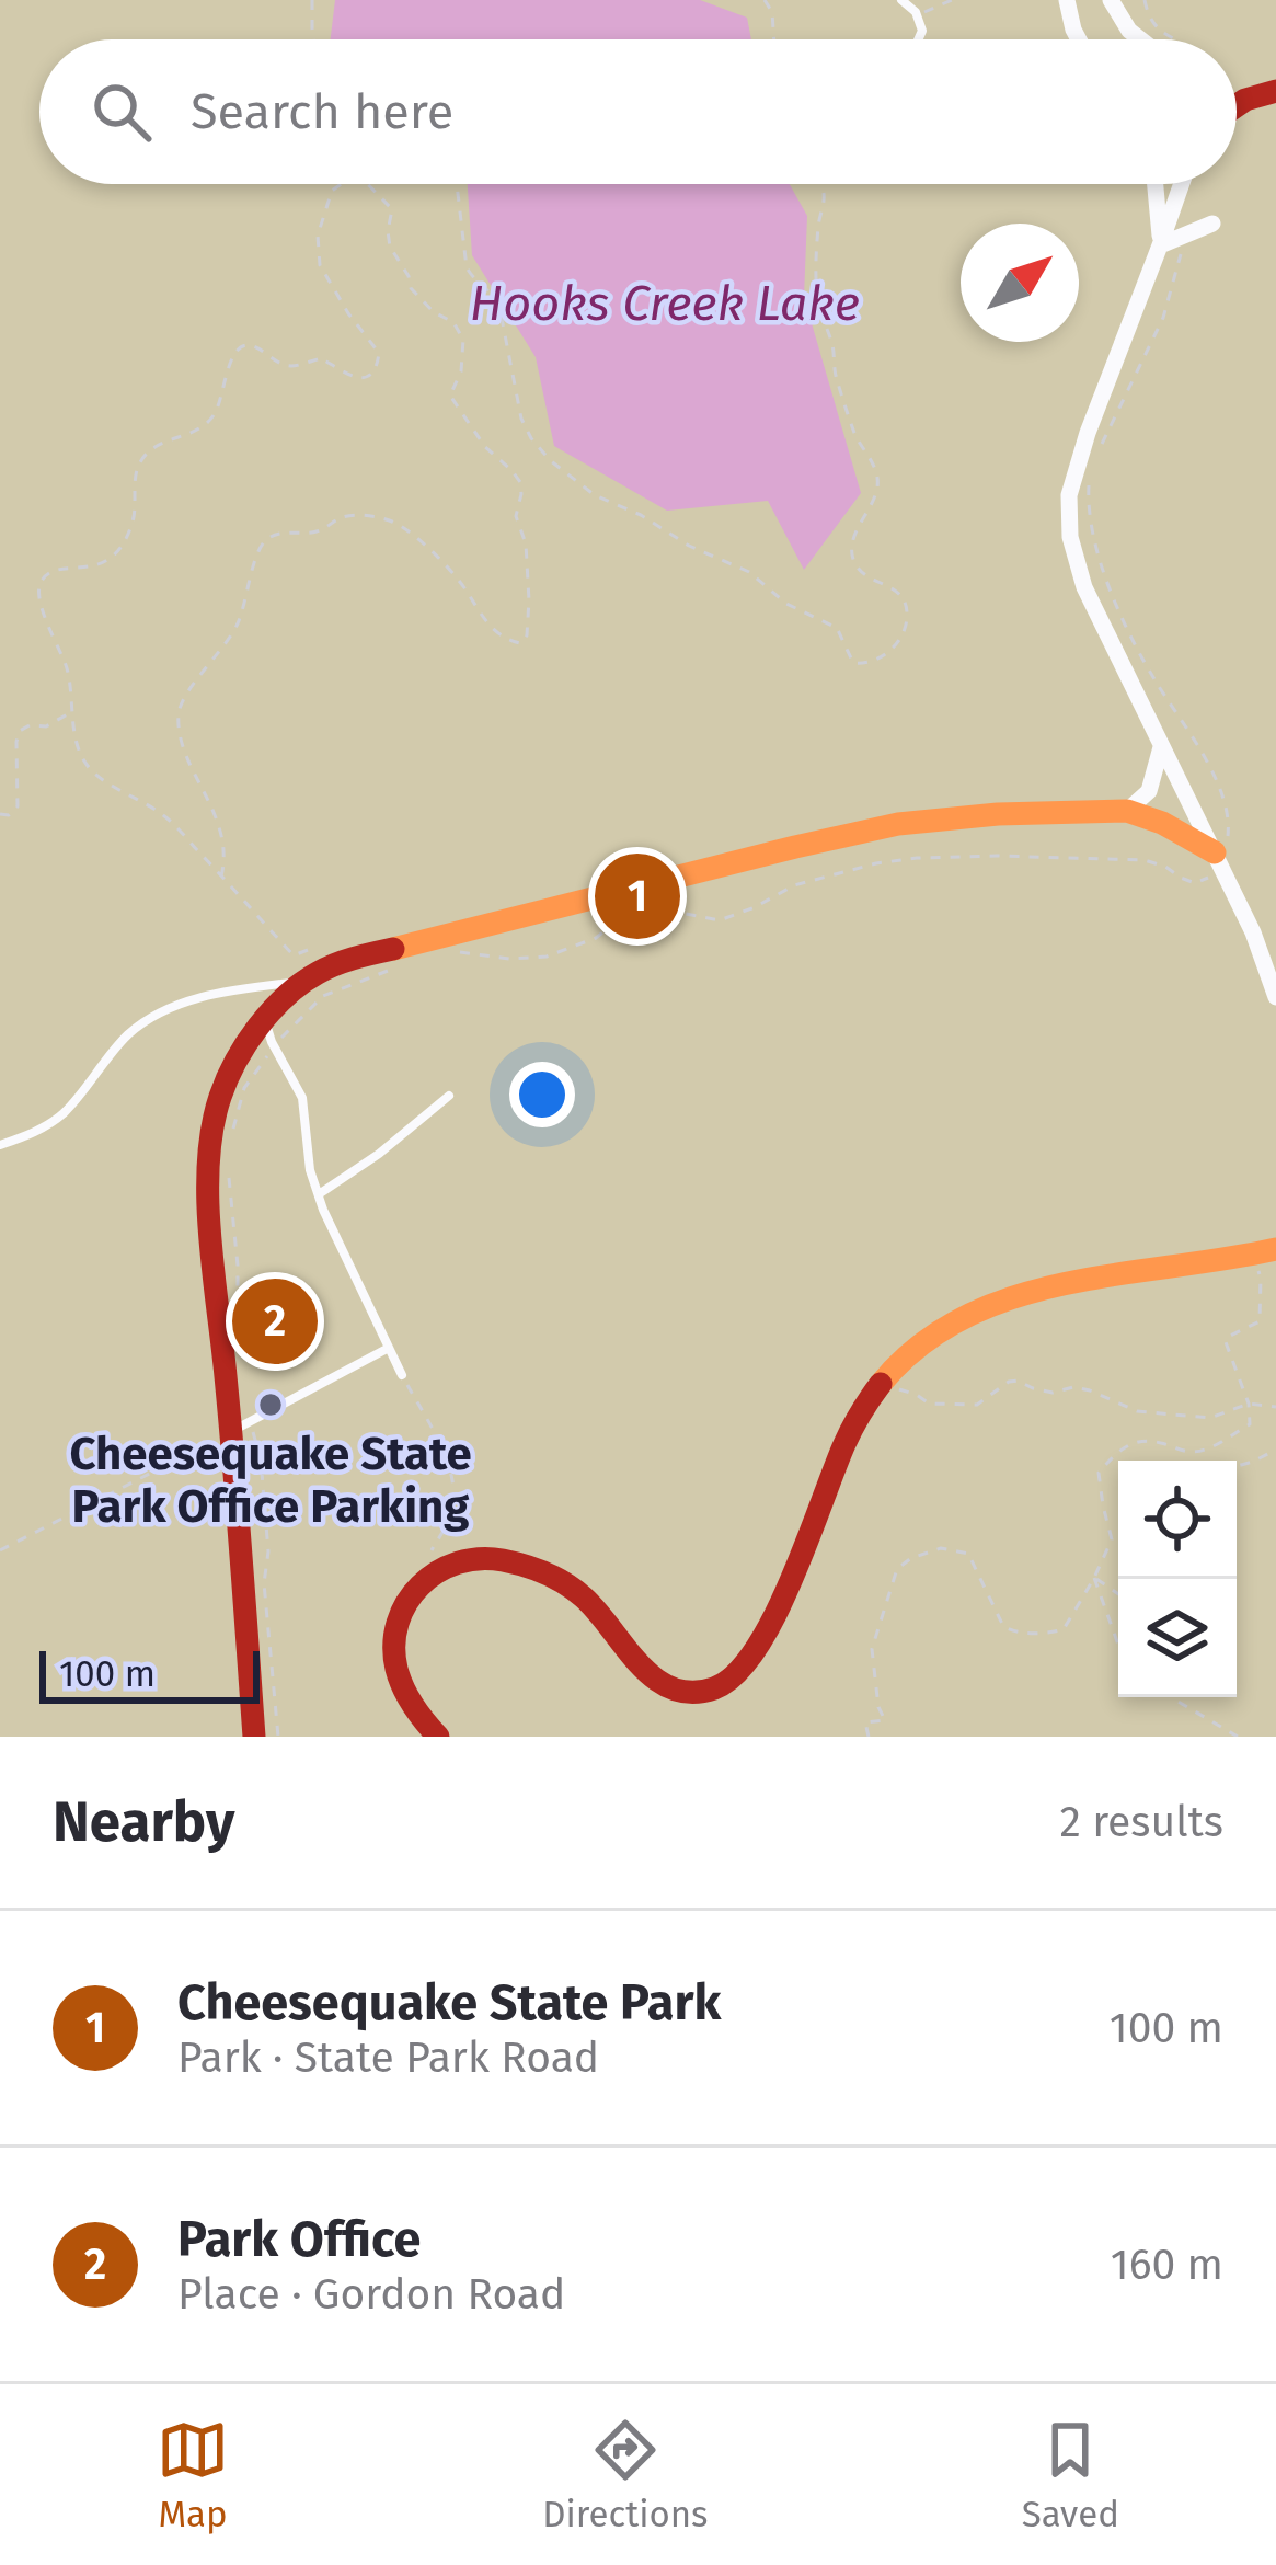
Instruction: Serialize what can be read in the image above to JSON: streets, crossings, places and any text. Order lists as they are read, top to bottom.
{
  "water": ["Hooks Creek Lake"],
  "places": ["Cheesequake State Park Office Parking"],
  "scale_bar": "100 m",
  "north": "top right",
  "page": {
    "search": "Search here",
    "pins": ["1", "2"],
    "scale": "100 m",
    "heading": ["Nearby", "2 results"],
    "list": [
      {
        "mark": "1",
        "name": "Cheesequake State Park",
        "note": "Park · State Park Road",
        "value": "100 m"
      },
      {
        "mark": "2",
        "name": "Park Office",
        "note": "Place · Gordon Road",
        "value": "160 m"
      }
    ],
    "nav": ["Map", "Directions", "Saved"]
  }
}
